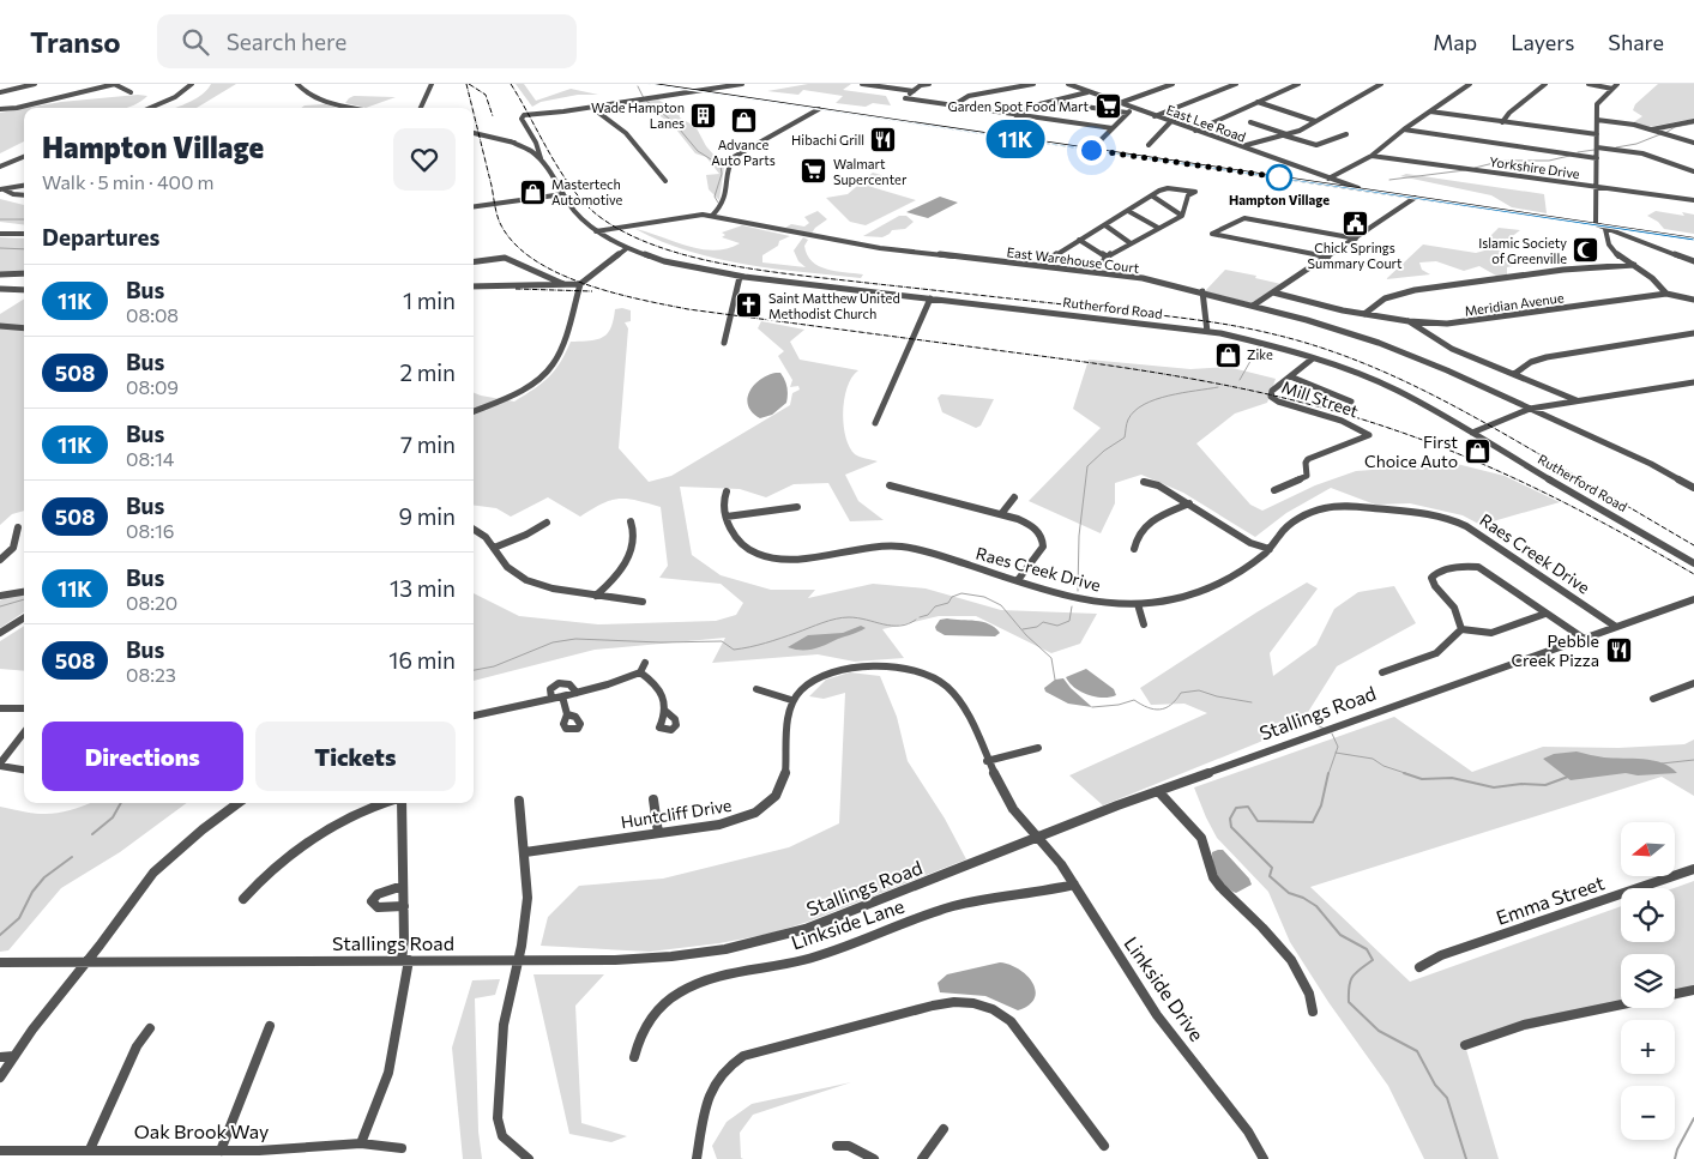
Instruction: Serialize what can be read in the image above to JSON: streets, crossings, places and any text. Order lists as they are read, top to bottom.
{
  "streets": {
    "street": [
      "East Lee Road",
      "Yorkshire Drive",
      "East Warehouse Court",
      "Meridian Avenue",
      "Rutherford Road",
      "Mill Street",
      "Raes Creek Drive",
      "Stallings Road",
      "Huntcliff Drive",
      "Emma Street",
      "Linkside Lane",
      "Linkside Drive",
      "Oak Brook Way"
    ]
  },
  "crossings": [
    ["East Warehouse Court", "Rutherford Road"],
    ["Rutherford Road", "Mill Street"],
    ["Raes Creek Drive", "Stallings Road"],
    ["Stallings Road", "Linkside Drive"],
    ["Linkside Lane", "Linkside Drive"]
  ],
  "places": {
    "supermarket": ["Garden Spot Food Mart", "Walmart Supercenter"],
    "building": ["Wade Hampton Lanes"],
    "shop": [
      "Advance Auto Parts",
      "Mastertech Automotive",
      "Zike",
      "First Choice Auto"
    ],
    "restaurant": ["Hibachi Grill", "Pebble Creek Pizza"],
    "other": ["Hampton Village"],
    "public building": ["Chick Springs Summary Court"],
    "mosque": ["Islamic Society of Greenville"],
    "church": ["Saint Matthew United Methodist Church"]
  },
  "lines": ["bus line 11K"],
  "north": "left",
  "page": {
    "header": "Transo",
    "search": "Search here",
    "nav": ["Map", "Layers", "Share"],
    "on_map": "11K",
    "heading": [
      ["Hampton Village", "Walk · 5 min · 400 m"],
      "Departures"
    ],
    "list": [
      {
        "mark": "11K",
        "name": "Bus",
        "note": "08:08",
        "value": "1 min"
      },
      {
        "mark": "508",
        "name": "Bus",
        "note": "08:09",
        "value": "2 min"
      },
      {
        "mark": "11K",
        "name": "Bus",
        "note": "08:14",
        "value": "7 min"
      },
      {
        "mark": "508",
        "name": "Bus",
        "note": "08:16",
        "value": "9 min"
      },
      {
        "mark": "11K",
        "name": "Bus",
        "note": "08:20",
        "value": "13 min"
      },
      {
        "mark": "508",
        "name": "Bus",
        "note": "08:23",
        "value": "16 min"
      }
    ],
    "buttons": ["Directions", "Tickets"],
    "map_buttons": ["+", "−"]
  }
}
